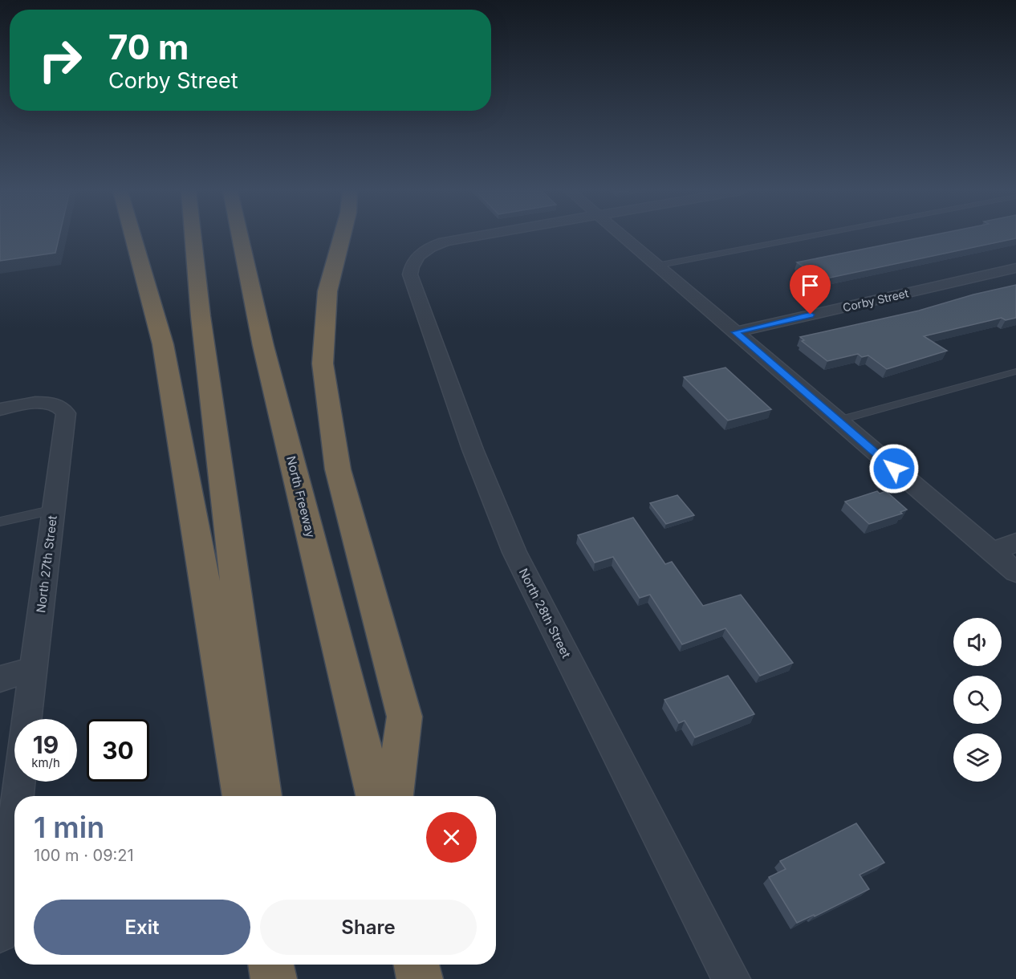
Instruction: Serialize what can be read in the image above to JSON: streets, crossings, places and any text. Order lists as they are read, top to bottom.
{
  "streets": {
    "highway": ["North Freeway"],
    "street": ["Corby Street", "North 27th Street", "North 28th Street"]
  },
  "page": {
    "turn": ["70 m", "Corby Street"],
    "speed": "19 km/h",
    "limit": "30",
    "heading": ["1 min", "100 m · 09:21"],
    "buttons": ["Exit", "Share"]
  }
}
